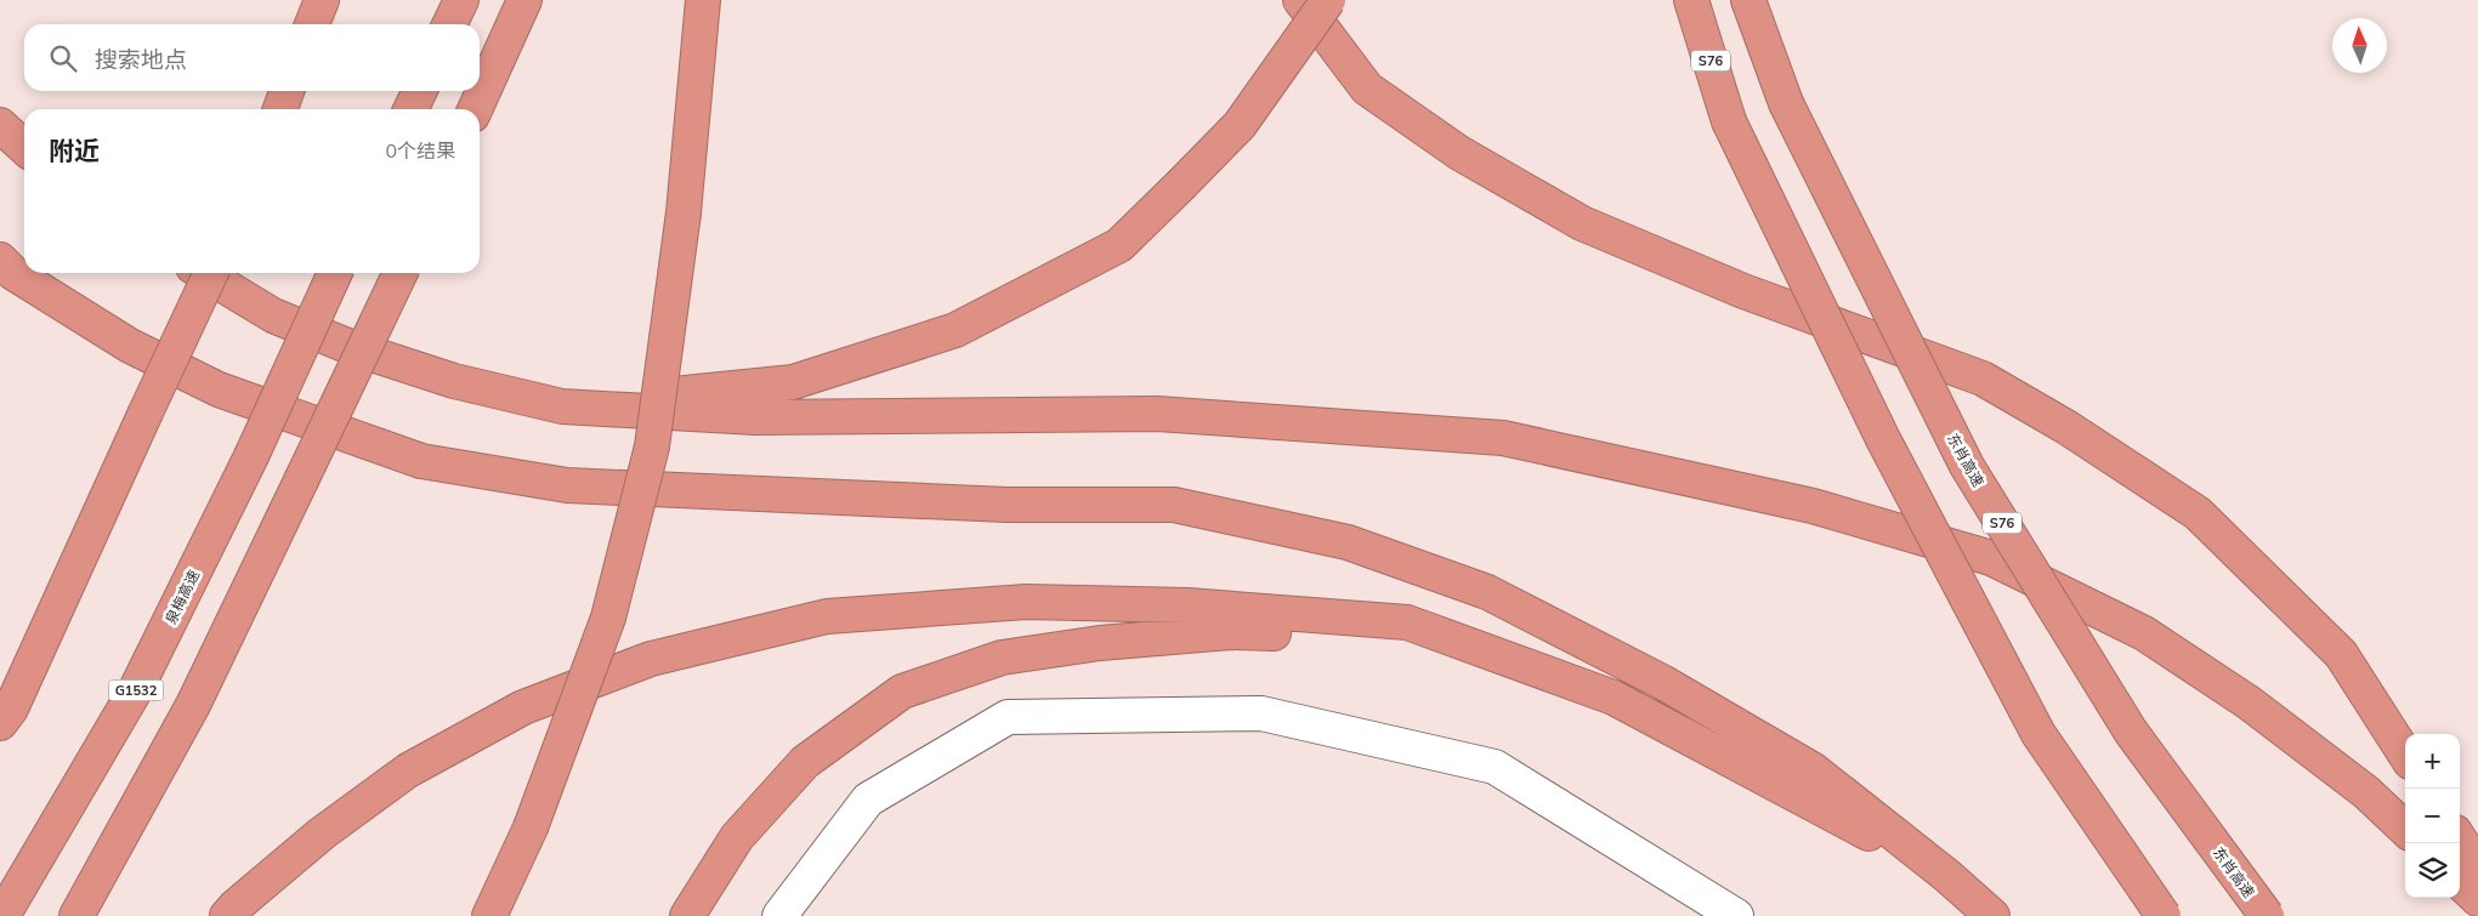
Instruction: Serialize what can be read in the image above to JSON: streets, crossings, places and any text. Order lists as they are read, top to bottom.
{
  "streets": {
    "highway": [
      "S76",
      "东肖高速",
      "泉梅高速",
      "G1532"
    ]
  },
  "north": "top",
  "page": {
    "search": "搜索地点",
    "heading": ["附近", "0个结果"],
    "map_buttons": ["+", "−"]
  }
}
